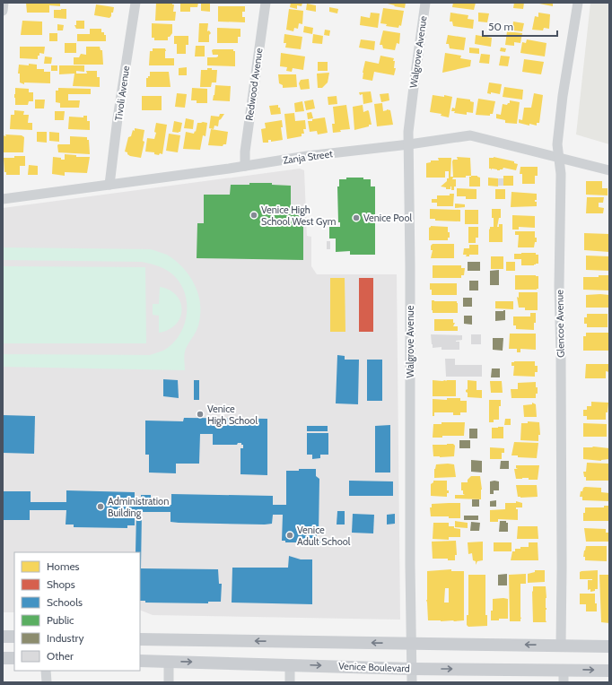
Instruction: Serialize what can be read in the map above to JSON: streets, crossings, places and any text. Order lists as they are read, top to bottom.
{
  "streets": {
    "main road": ["Venice Boulevard"],
    "street": [
      "Walgrove Avenue",
      "Redwood Avenue",
      "Tivoli Avenue",
      "Zanja Street",
      "Glencoe Avenue"
    ]
  },
  "crossings": [
    ["Walgrove Avenue", "Zanja Street"],
    ["Walgrove Avenue", "Venice Boulevard"],
    ["Redwood Avenue", "Zanja Street"],
    ["Tivoli Avenue", "Zanja Street"],
    ["Zanja Street", "Glencoe Avenue"]
  ],
  "places": [
    "Venice High School West Gym",
    "Venice Pool",
    "Venice High School",
    "Administration Building",
    "Venice Adult School"
  ],
  "legend": [
    "Homes",
    "Shops",
    "Schools",
    "Public",
    "Industry",
    "Other"
  ],
  "scale_bar": "50 m"
}
